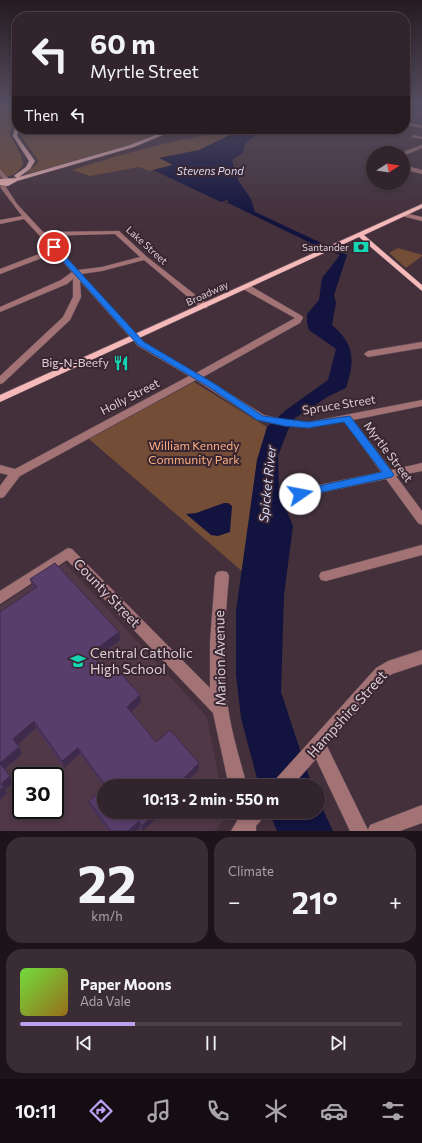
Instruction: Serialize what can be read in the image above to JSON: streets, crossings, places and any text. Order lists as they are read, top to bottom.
{
  "streets": {
    "main road": ["Broadway"],
    "street": [
      "Lake Street",
      "Holly Street",
      "Spruce Street",
      "Myrtle Street",
      "County Street",
      "Marion Avenue",
      "Hampshire Street"
    ]
  },
  "crossings": [
    ["Lake Street", "Broadway"],
    ["Broadway", "Holly Street"],
    ["Holly Street", "Spruce Street"],
    ["Spruce Street", "Myrtle Street"],
    ["County Street", "Marion Avenue"]
  ],
  "water": ["Stevens Pond", "Spicket River"],
  "parks": ["William Kennedy Community Park"],
  "places": {
    "bank": ["Santander"],
    "restaurant": ["Big-N-Beefy"],
    "school or university": ["Central Catholic High School"]
  },
  "north": "right",
  "page": {
    "turn": ["60 m", "Myrtle Street"],
    "then": "Then",
    "limit": "30",
    "trip": "10:13 · 2 min · 550 m",
    "tile": [
      ["22", "km/h"],
      "Climate"
    ],
    "heat": ["−", "21°", "+"],
    "song": ["Paper Moons", "Ada Vale"],
    "tabs": "10:11"
  }
}
